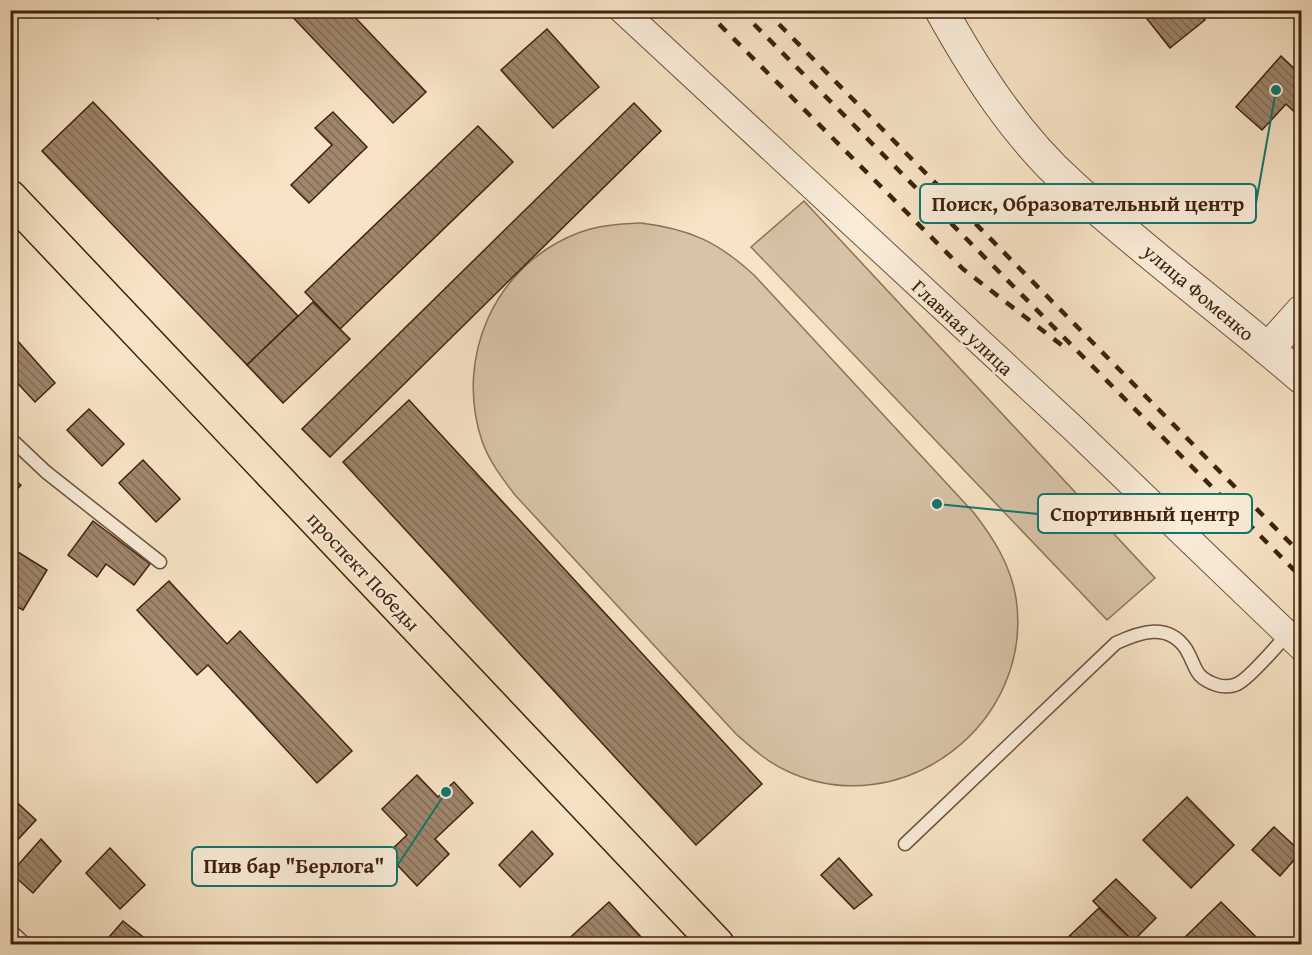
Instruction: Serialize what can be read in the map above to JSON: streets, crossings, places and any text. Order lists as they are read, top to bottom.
{
  "streets": {
    "main road": ["проспект Победы"],
    "street": ["улица Фоменко", "Главная улица"]
  },
  "places": ["Поиск, Образовательный центр", "Спортивный центр", "Пив бар \"Берлога\""]
}
